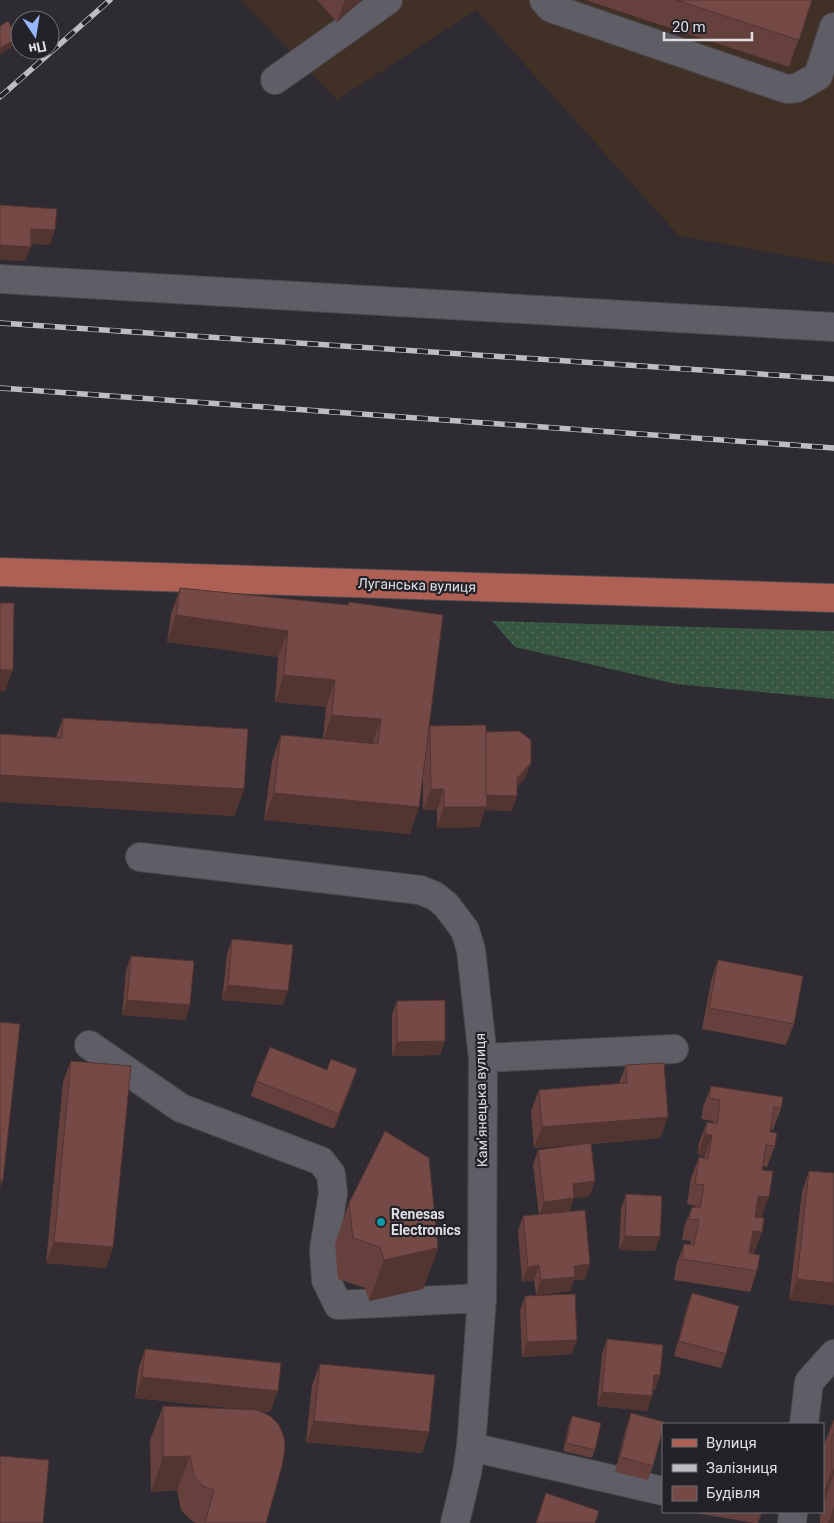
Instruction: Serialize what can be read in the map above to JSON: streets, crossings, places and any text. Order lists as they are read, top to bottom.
{
  "streets": {
    "main road": ["Луганська вулиця"],
    "street": ["Камʼянецька вулиця"]
  },
  "places": ["Renesas Electronics"],
  "legend": ["Вулиця", "Залізниця", "Будівля"],
  "scale_bar": "20 m",
  "north": "bottom"
}
